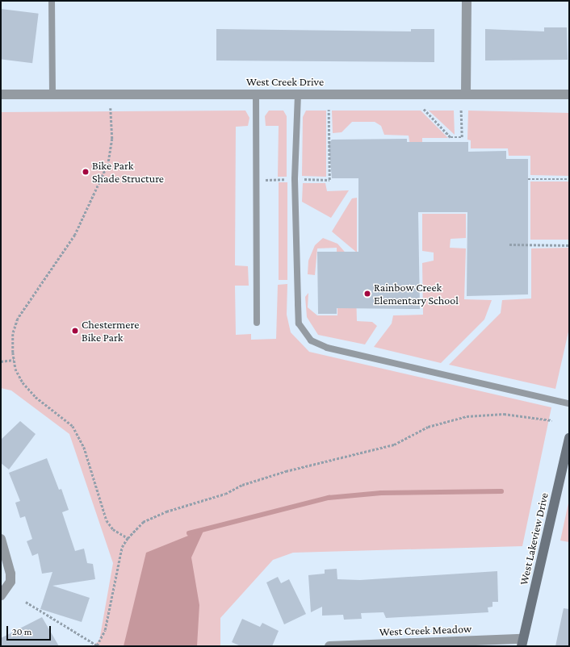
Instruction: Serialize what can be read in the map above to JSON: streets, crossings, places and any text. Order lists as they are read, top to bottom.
{
  "streets": {
    "street": ["West Creek Drive", "West Lakeview Drive", "West Creek Meadow"]
  },
  "crossings": [
    ["West Lakeview Drive", "West Creek Meadow"]
  ],
  "places": ["Bike Park Shade Structure", "Rainbow Creek Elementary School", "Chestermere Bike Park"],
  "scale_bar": "20 m"
}
